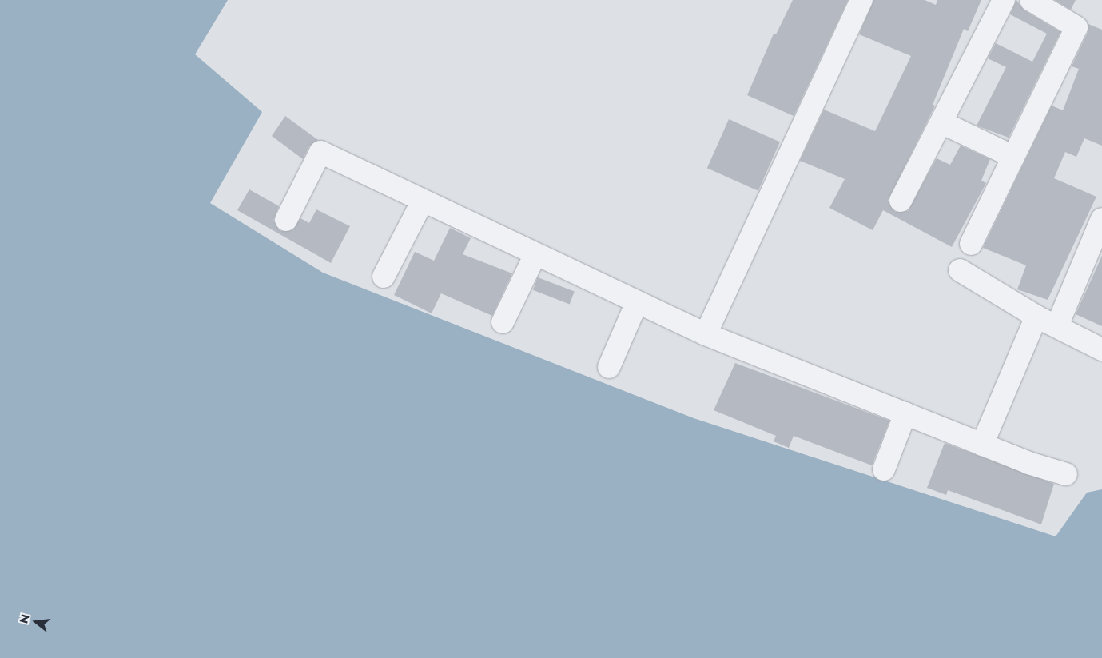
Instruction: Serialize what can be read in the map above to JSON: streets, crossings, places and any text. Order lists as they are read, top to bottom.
{
  "north": "left"
}
